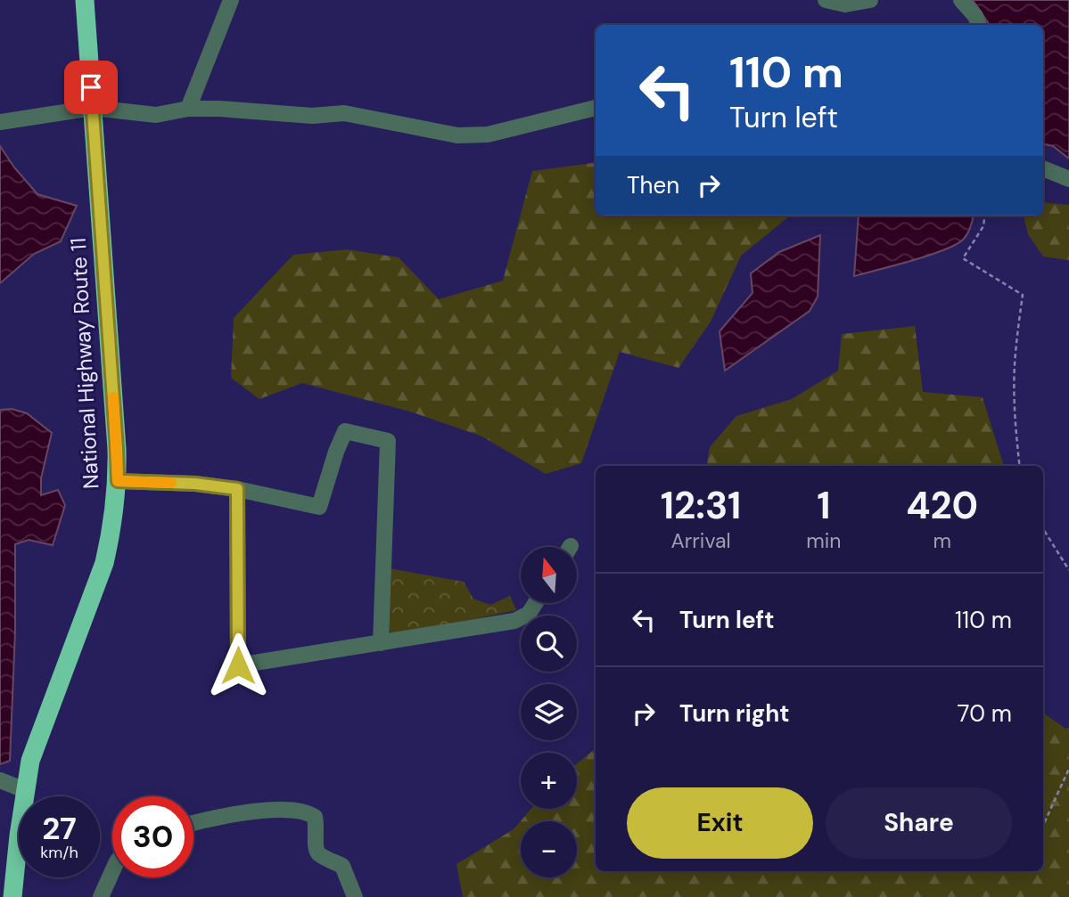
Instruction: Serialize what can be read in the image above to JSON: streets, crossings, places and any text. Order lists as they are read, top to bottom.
{
  "streets": {
    "highway": ["National Highway Route 11"]
  },
  "north": "top",
  "page": {
    "turn": ["110 m", "Turn left"],
    "then": "Then",
    "eta": [
      "12:31",
      "Arrival",
      "1",
      "min",
      "420",
      "m"
    ],
    "map_buttons": ["+", "−"],
    "list": [
      {
        "name": "Turn left",
        "value": "110 m"
      },
      {
        "name": "Turn right",
        "value": "70 m"
      }
    ],
    "buttons": ["Exit", "Share"],
    "speed": "27 km/h",
    "limit": "30"
  }
}
